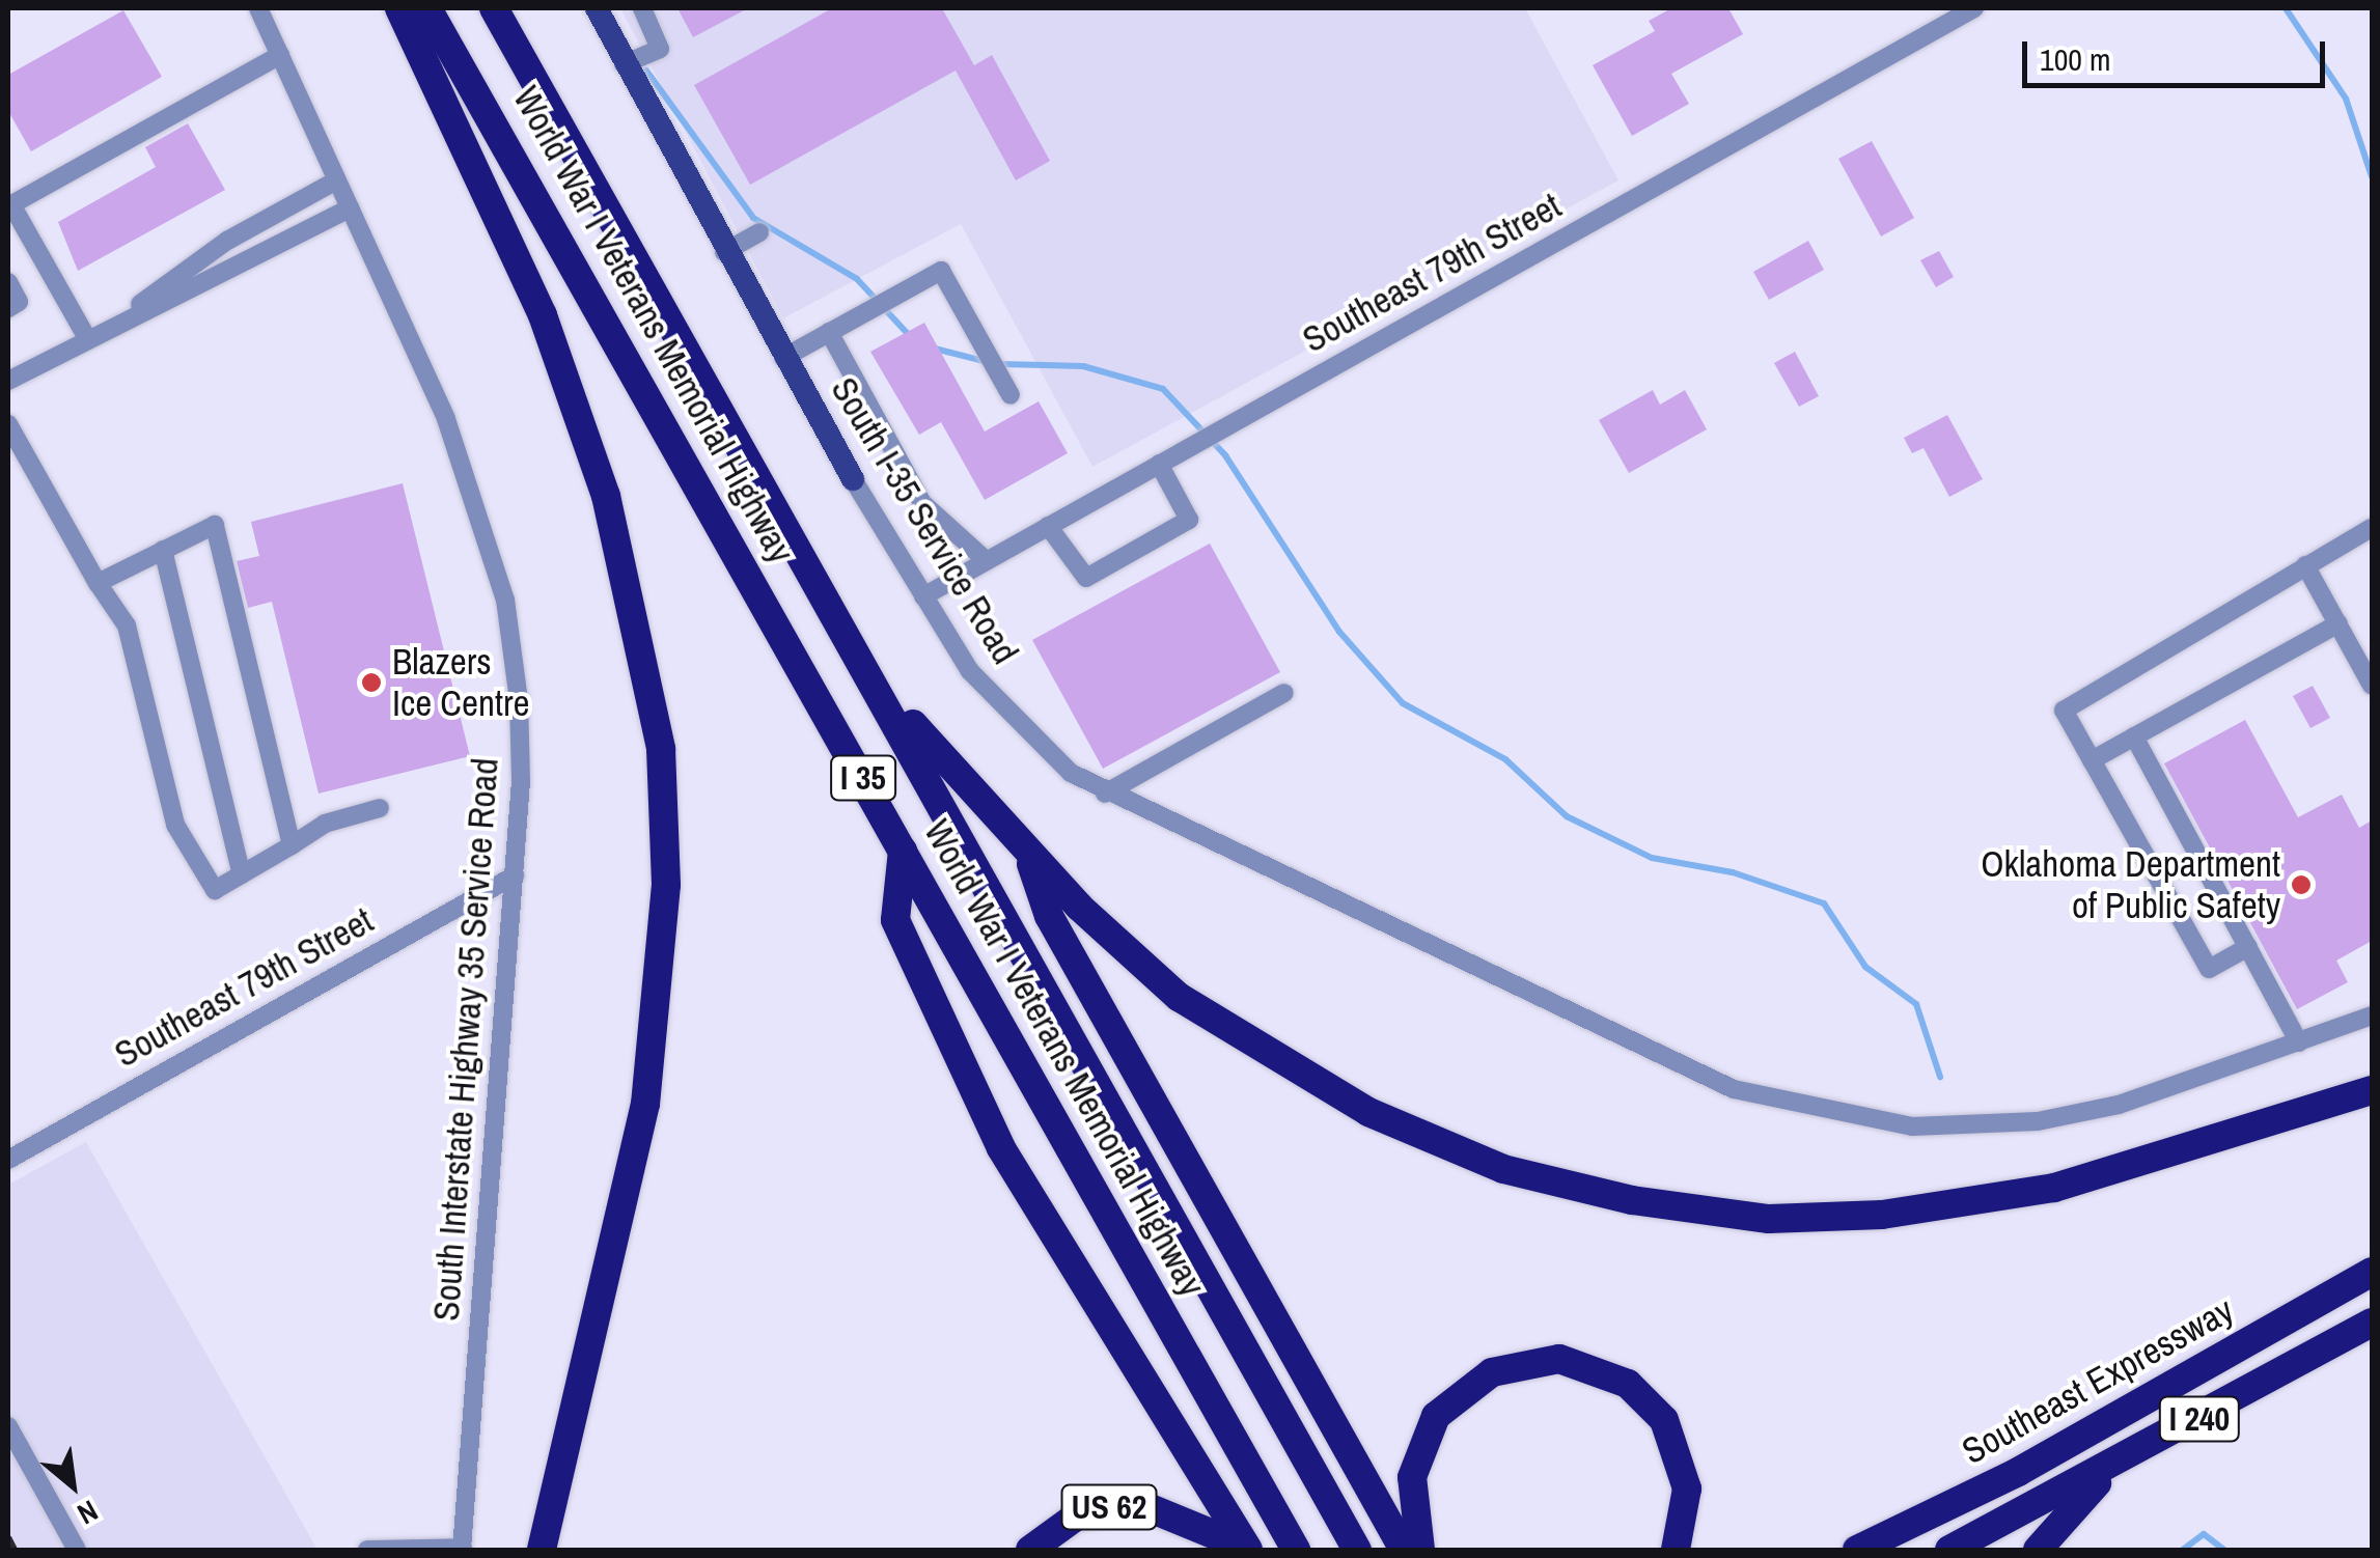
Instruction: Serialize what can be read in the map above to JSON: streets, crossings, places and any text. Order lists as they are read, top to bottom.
{
  "streets": {
    "highway": [
      "World War I Veterans Memorial Highway",
      "I 35",
      "Southeast Expressway",
      "I 240",
      "US 62"
    ],
    "main road": ["South I-35 Service Road"],
    "street": ["Southeast 79th Street", "South Interstate Highway 35 Service Road"]
  },
  "crossings": [
    ["Southeast 79th Street", "South I-35 Service Road"],
    ["Southeast 79th Street", "South Interstate Highway 35 Service Road"]
  ],
  "places": ["Blazers Ice Centre", "Oklahoma Department of Public Safety"],
  "scale_bar": "100 m",
  "north": "bottom right"
}
